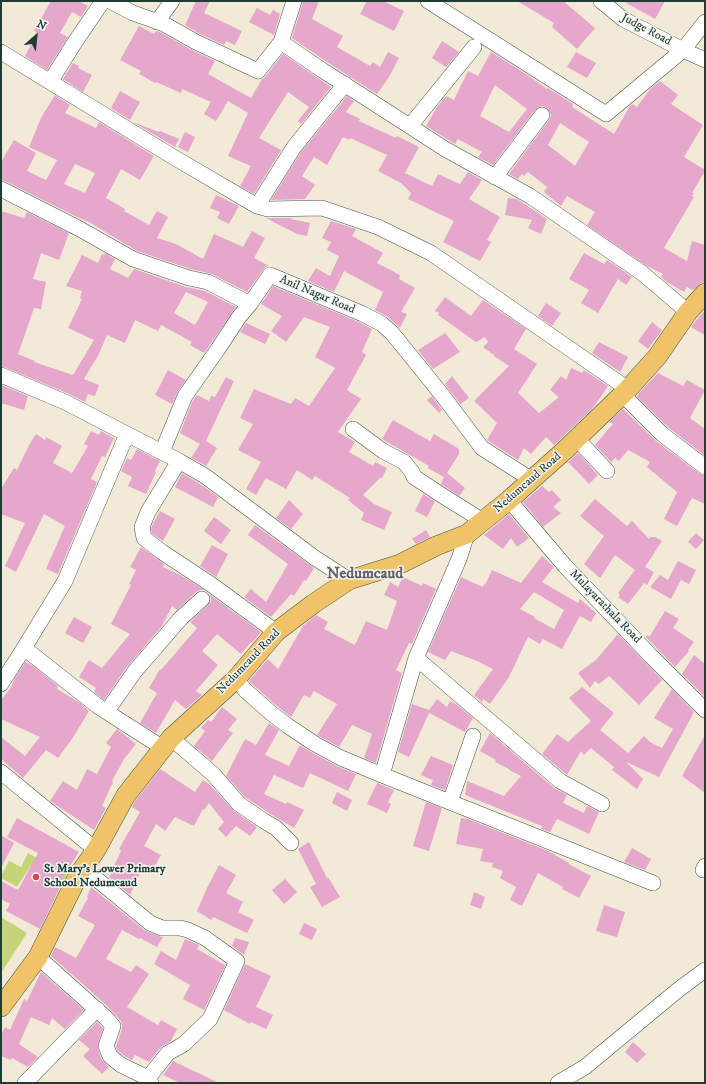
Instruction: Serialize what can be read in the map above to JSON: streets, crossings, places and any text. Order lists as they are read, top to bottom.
{
  "streets": {
    "main road": ["Nedumcaud Road"],
    "street": ["Judge Road", "Anil Nagar Road", "Mulayarathala Road"]
  },
  "crossings": [
    ["Anil Nagar Road", "Nedumcaud Road"],
    ["Nedumcaud Road", "Mulayarathala Road"]
  ],
  "districts": ["Nedumcaud"],
  "places": ["St Mary's Lower Primary School Nedumcaud"],
  "north": "top right"
}
